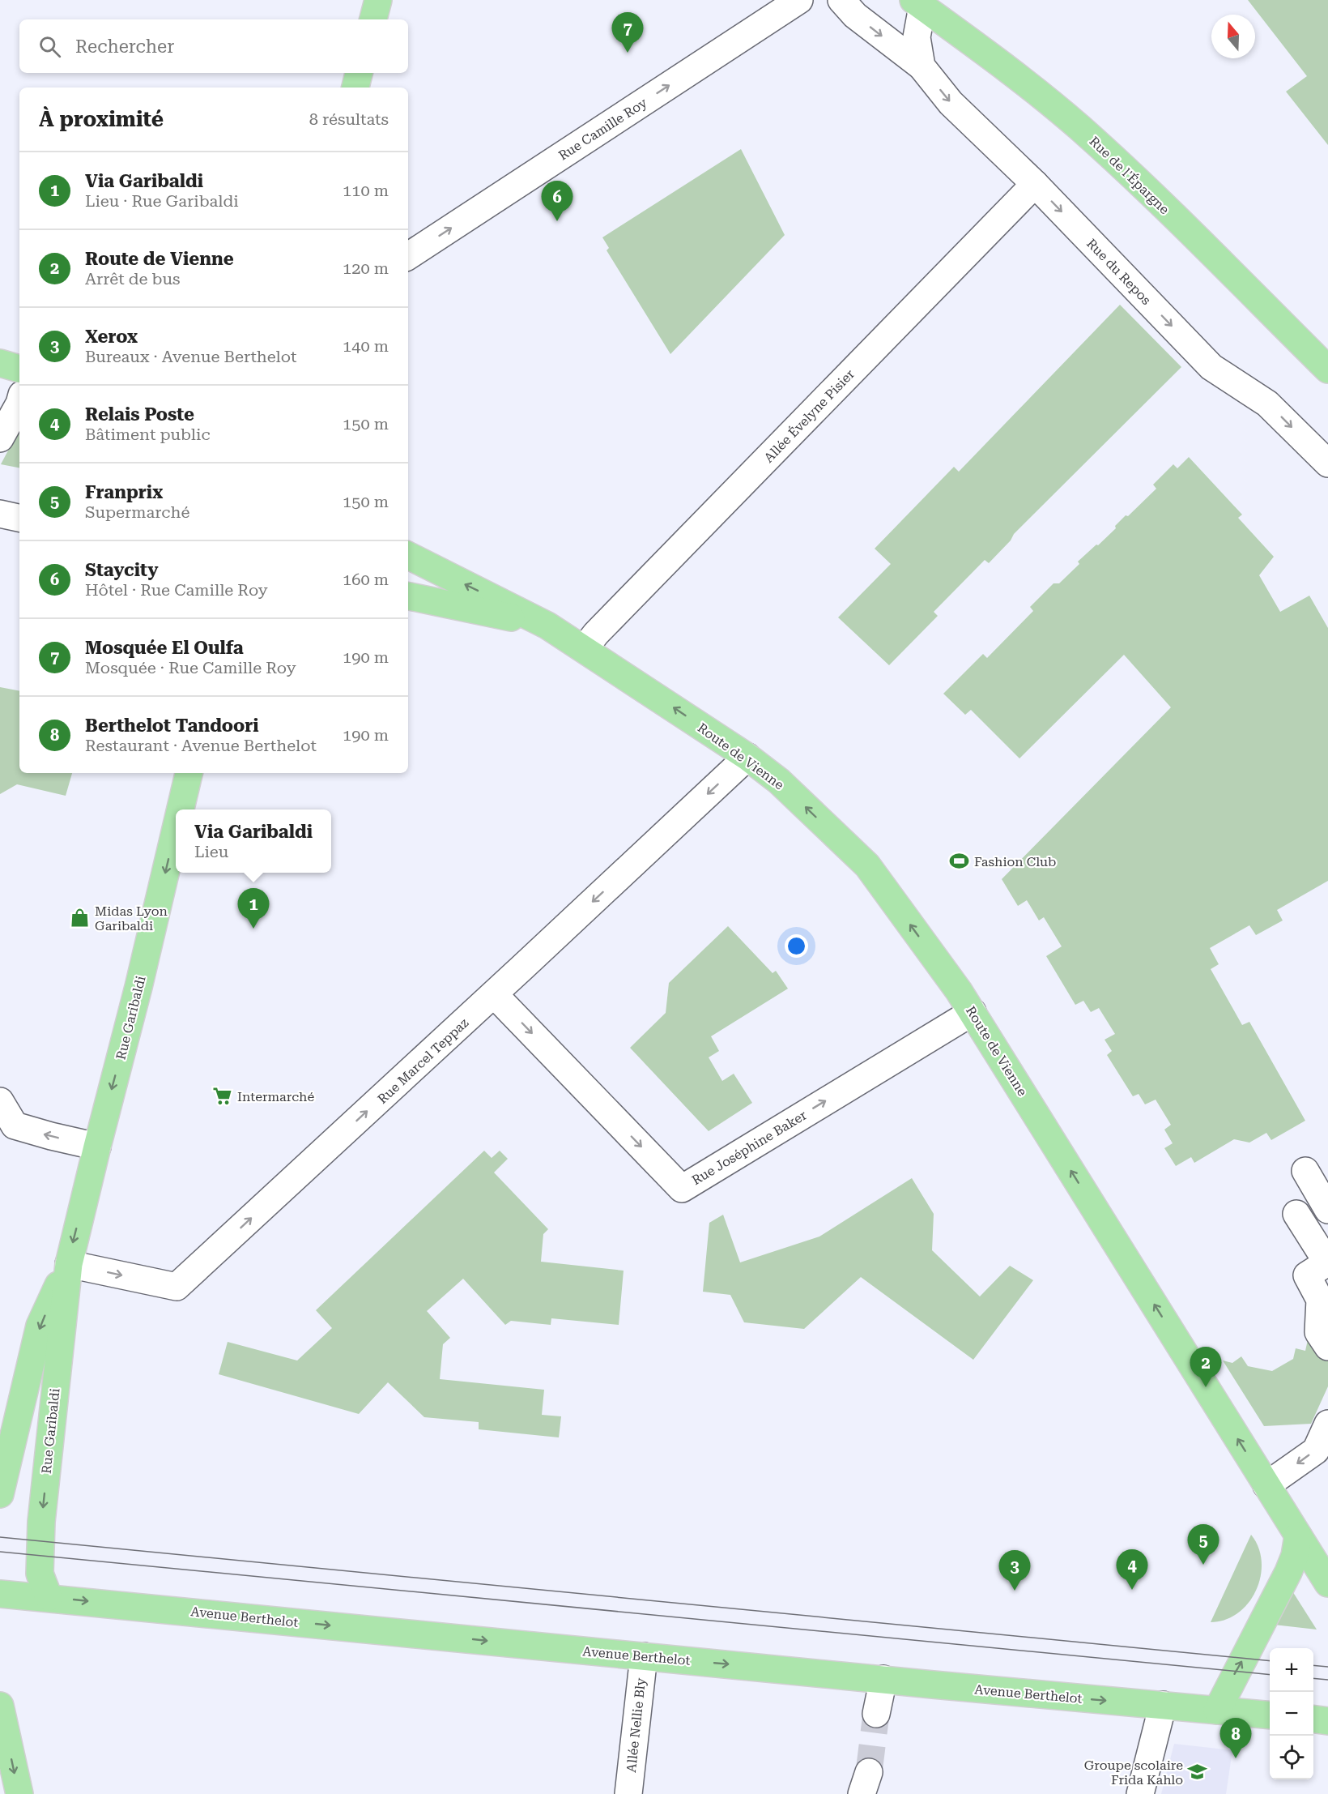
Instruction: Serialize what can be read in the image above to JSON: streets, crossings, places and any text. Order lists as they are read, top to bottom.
{
  "streets": {
    "main road": [
      "Rue de l'Épargne",
      "Route de Vienne",
      "Rue Garibaldi",
      "Avenue Berthelot"
    ],
    "street": [
      "Rue Camille Roy",
      "Rue du Repos",
      "Allée Évelyne Pisier",
      "Rue Marcel Teppaz",
      "Rue Joséphine Baker",
      "Allée Nellie Bly"
    ]
  },
  "crossings": [
    ["Rue de l'Épargne", "Rue du Repos"],
    ["Rue du Repos", "Allée Évelyne Pisier"],
    ["Allée Évelyne Pisier", "Route de Vienne"],
    ["Route de Vienne", "Rue Marcel Teppaz"],
    ["Route de Vienne", "Rue Joséphine Baker"],
    ["Rue Garibaldi", "Rue Marcel Teppaz"],
    ["Rue Garibaldi", "Avenue Berthelot"],
    ["Rue Marcel Teppaz", "Rue Joséphine Baker"],
    ["Avenue Berthelot", "Allée Nellie Bly"]
  ],
  "one_way": [
    "Rue Camille Roy",
    "Rue du Repos",
    "Route de Vienne",
    "Rue Garibaldi",
    "Avenue Berthelot"
  ],
  "places": {
    "sports": ["Fashion Club"],
    "shop": ["Midas Lyon Garibaldi"],
    "supermarket": ["Intermarché"],
    "school or university": ["Groupe scolaire Frida Kahlo"]
  },
  "north": "top",
  "page": {
    "pins": [
      "7",
      "6",
      "1",
      "2",
      "5",
      "4",
      "3",
      "8"
    ],
    "search": "Rechercher",
    "heading": ["À proximité", "8 résultats"],
    "list": [
      {
        "mark": "1",
        "name": "Via Garibaldi",
        "note": "Lieu · Rue Garibaldi",
        "value": "110 m"
      },
      {
        "mark": "2",
        "name": "Route de Vienne",
        "note": "Arrêt de bus",
        "value": "120 m"
      },
      {
        "mark": "3",
        "name": "Xerox",
        "note": "Bureaux · Avenue Berthelot",
        "value": "140 m"
      },
      {
        "mark": "4",
        "name": "Relais Poste",
        "note": "Bâtiment public",
        "value": "150 m"
      },
      {
        "mark": "5",
        "name": "Franprix",
        "note": "Supermarché",
        "value": "150 m"
      },
      {
        "mark": "6",
        "name": "Staycity",
        "note": "Hôtel · Rue Camille Roy",
        "value": "160 m"
      },
      {
        "mark": "7",
        "name": "Mosquée El Oulfa",
        "note": "Mosquée · Rue Camille Roy",
        "value": "190 m"
      },
      {
        "mark": "8",
        "name": "Berthelot Tandoori",
        "note": "Restaurant · Avenue Berthelot",
        "value": "190 m"
      }
    ],
    "popup": ["Via Garibaldi", "Lieu"],
    "map_buttons": ["+", "−"]
  }
}
